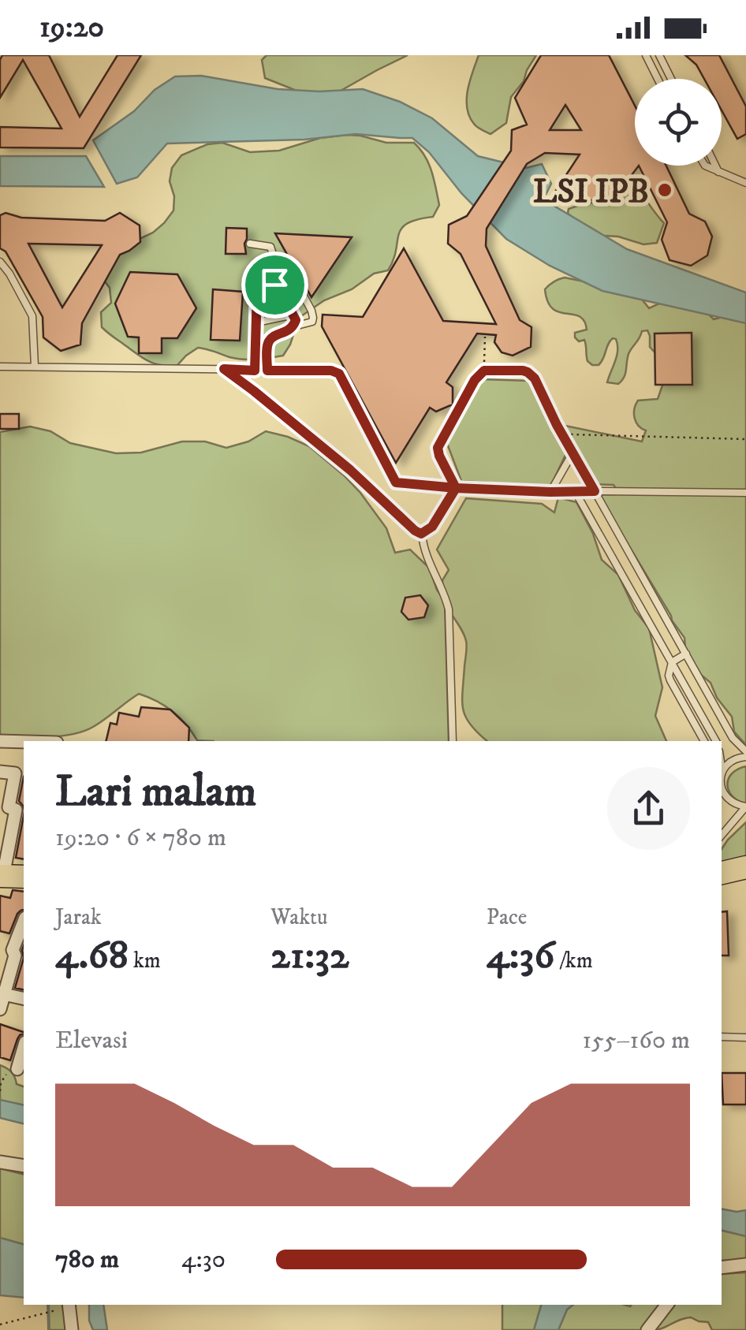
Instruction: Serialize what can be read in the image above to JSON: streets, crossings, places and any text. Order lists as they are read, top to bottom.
{
  "places": ["LSI IPB"],
  "page": {
    "status": "19:20",
    "heading": ["Lari malam", "19:20 · 6 × 780 m"],
    "stats": [
      ["Jarak", "4.68 km"],
      ["Waktu", "21:32"],
      ["Pace", "4:36 /km"]
    ],
    "chart": ["Elevasi", "155–160 m"],
    "list": [
      {
        "name": "780 m",
        "note": "4:30"
      }
    ]
  }
}
